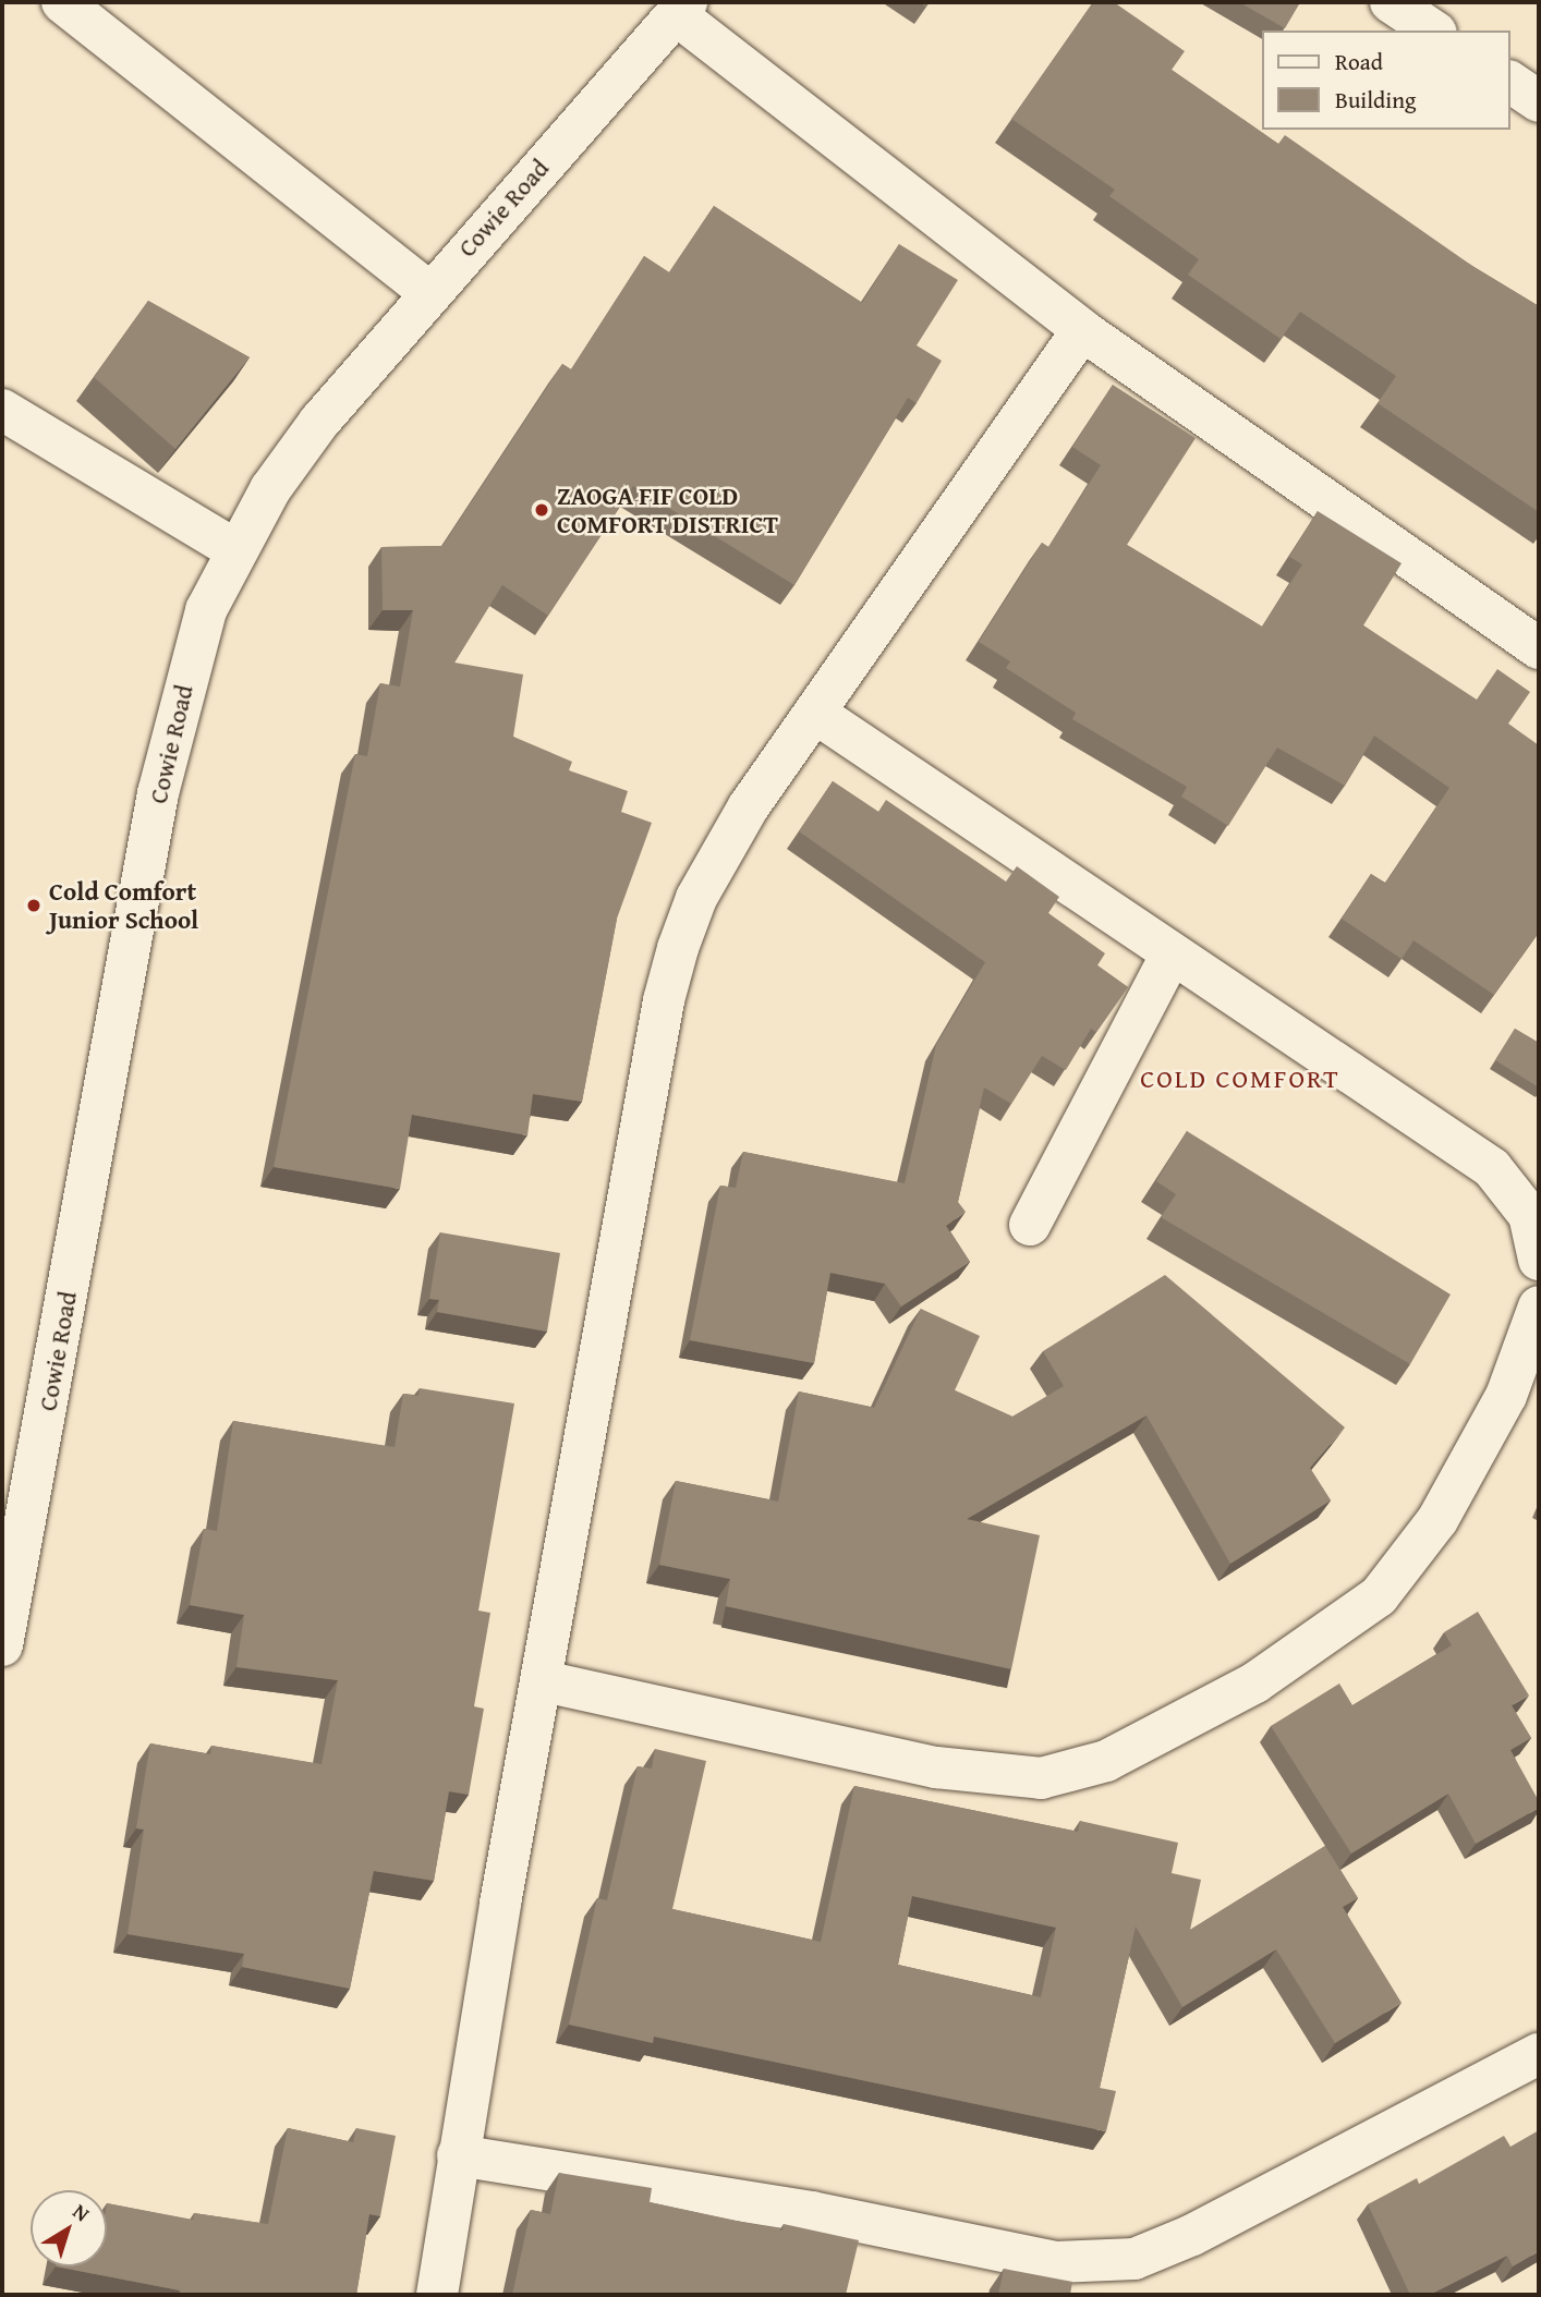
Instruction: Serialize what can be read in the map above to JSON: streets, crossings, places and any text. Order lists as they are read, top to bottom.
{
  "streets": {
    "street": ["Cowie Road"]
  },
  "districts": ["COLD COMFORT"],
  "places": ["ZAOGA FIF COLD COMFORT DISTRICT", "Cold Comfort Junior School"],
  "legend": ["Road", "Building"],
  "north": "top right"
}
